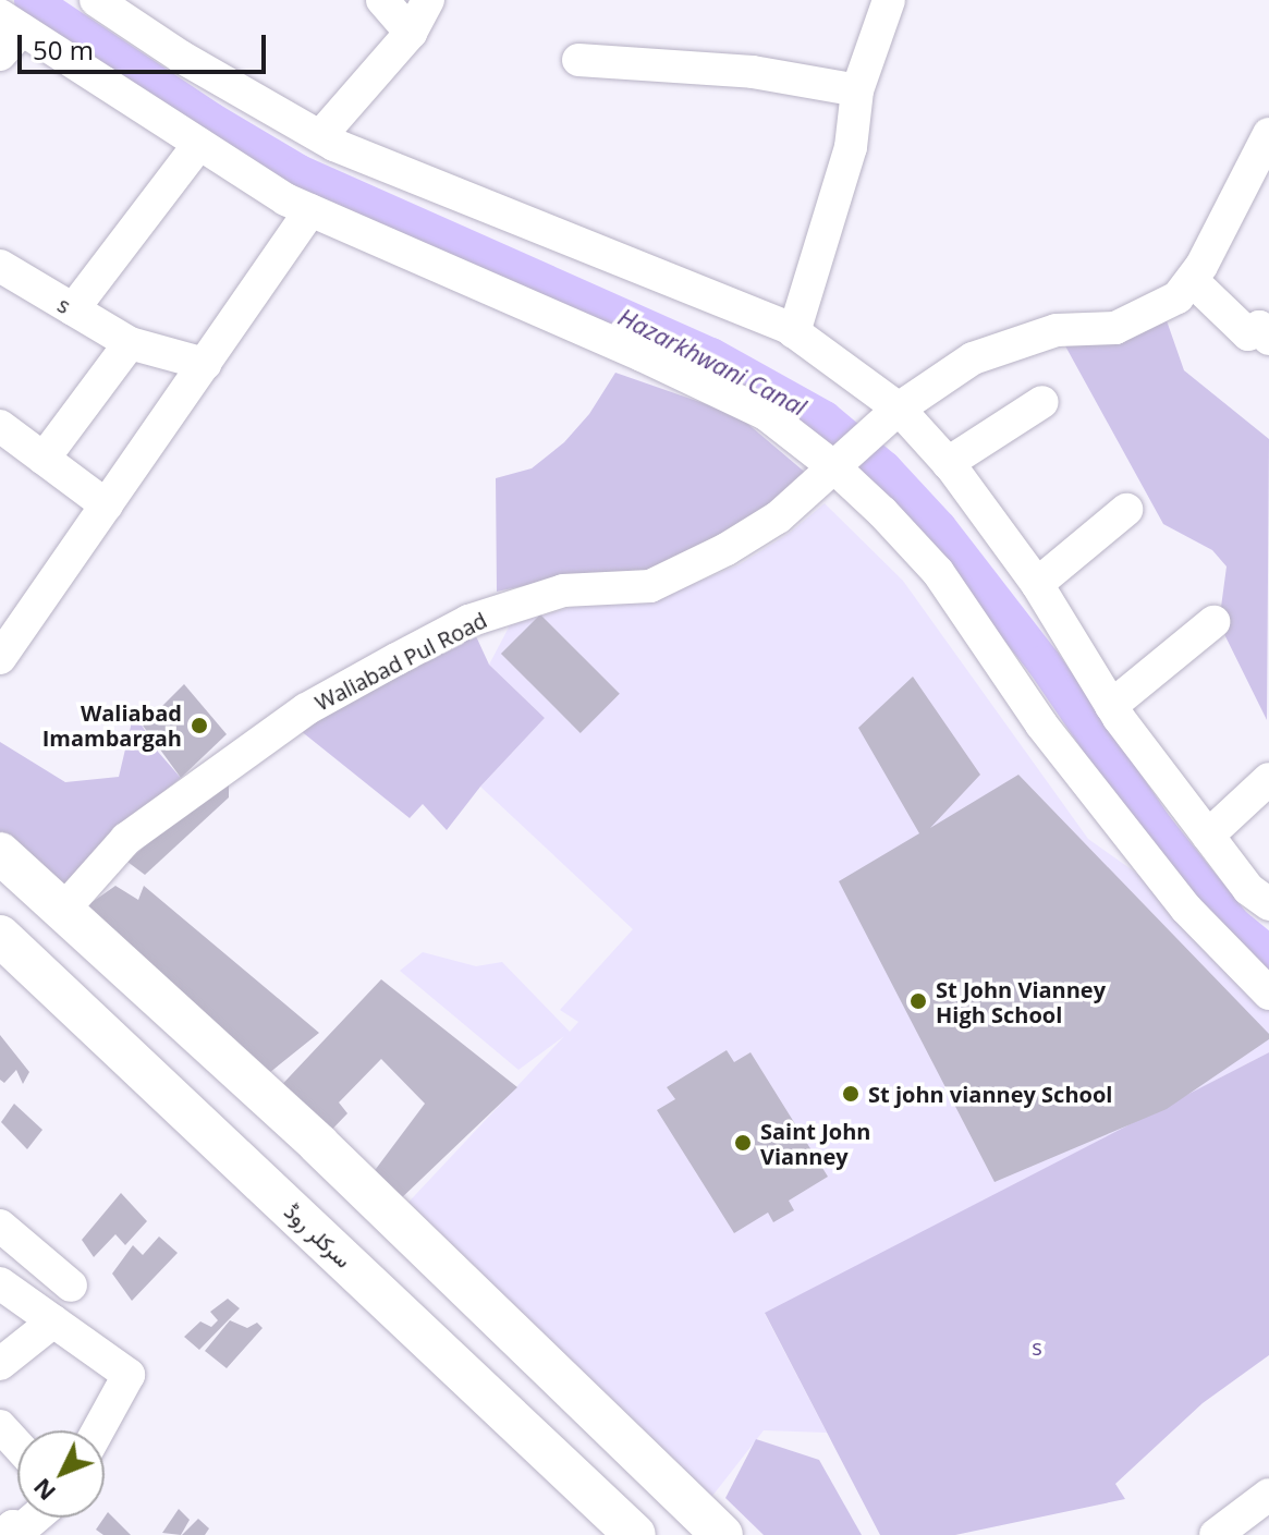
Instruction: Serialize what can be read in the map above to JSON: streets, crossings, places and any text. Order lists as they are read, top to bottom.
{
  "streets": {
    "main road": ["Waliabad Pul Road", "سرکلر روڈ"],
    "street": ["s"]
  },
  "crossings": [
    ["Waliabad Pul Road", "سرکلر روڈ"]
  ],
  "water": ["Hazarkhwani Canal"],
  "parks": ["s"],
  "places": [
    "Waliabad Imambargah",
    "St John Vianney High School",
    "St john vianney School",
    "Saint John Vianney"
  ],
  "scale_bar": "50 m",
  "north": "bottom left"
}
